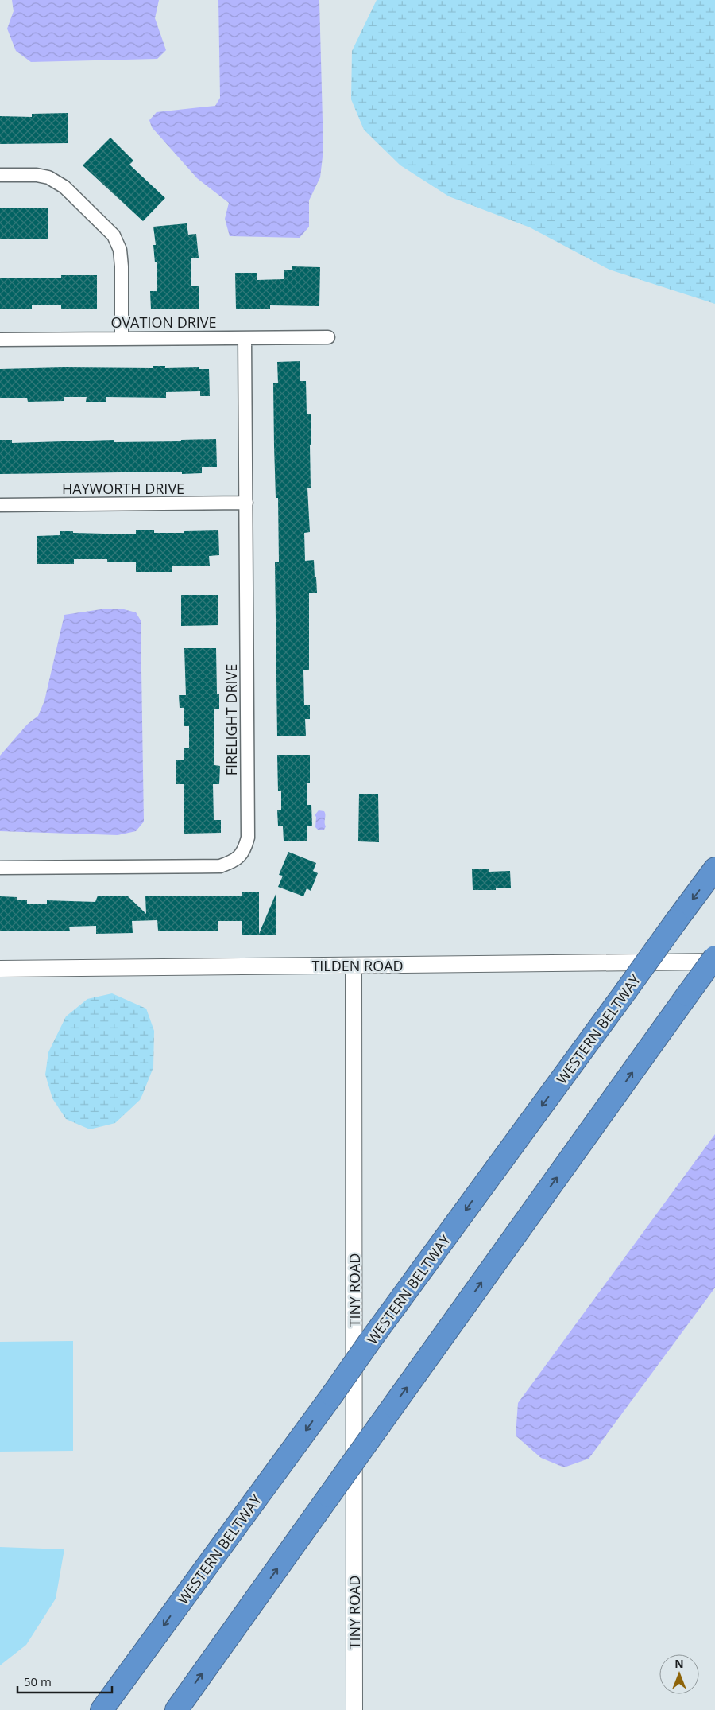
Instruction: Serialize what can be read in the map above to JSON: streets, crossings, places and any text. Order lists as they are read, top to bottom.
{
  "streets": {
    "highway": ["WESTERN BELTWAY"],
    "street": [
      "OVATION DRIVE",
      "HAYWORTH DRIVE",
      "FIRELIGHT DRIVE",
      "TILDEN ROAD",
      "TINY ROAD"
    ]
  },
  "crossings": [
    ["OVATION DRIVE", "FIRELIGHT DRIVE"],
    ["HAYWORTH DRIVE", "FIRELIGHT DRIVE"],
    ["TILDEN ROAD", "TINY ROAD"]
  ],
  "scale_bar": "50 m",
  "north": "top"
}
